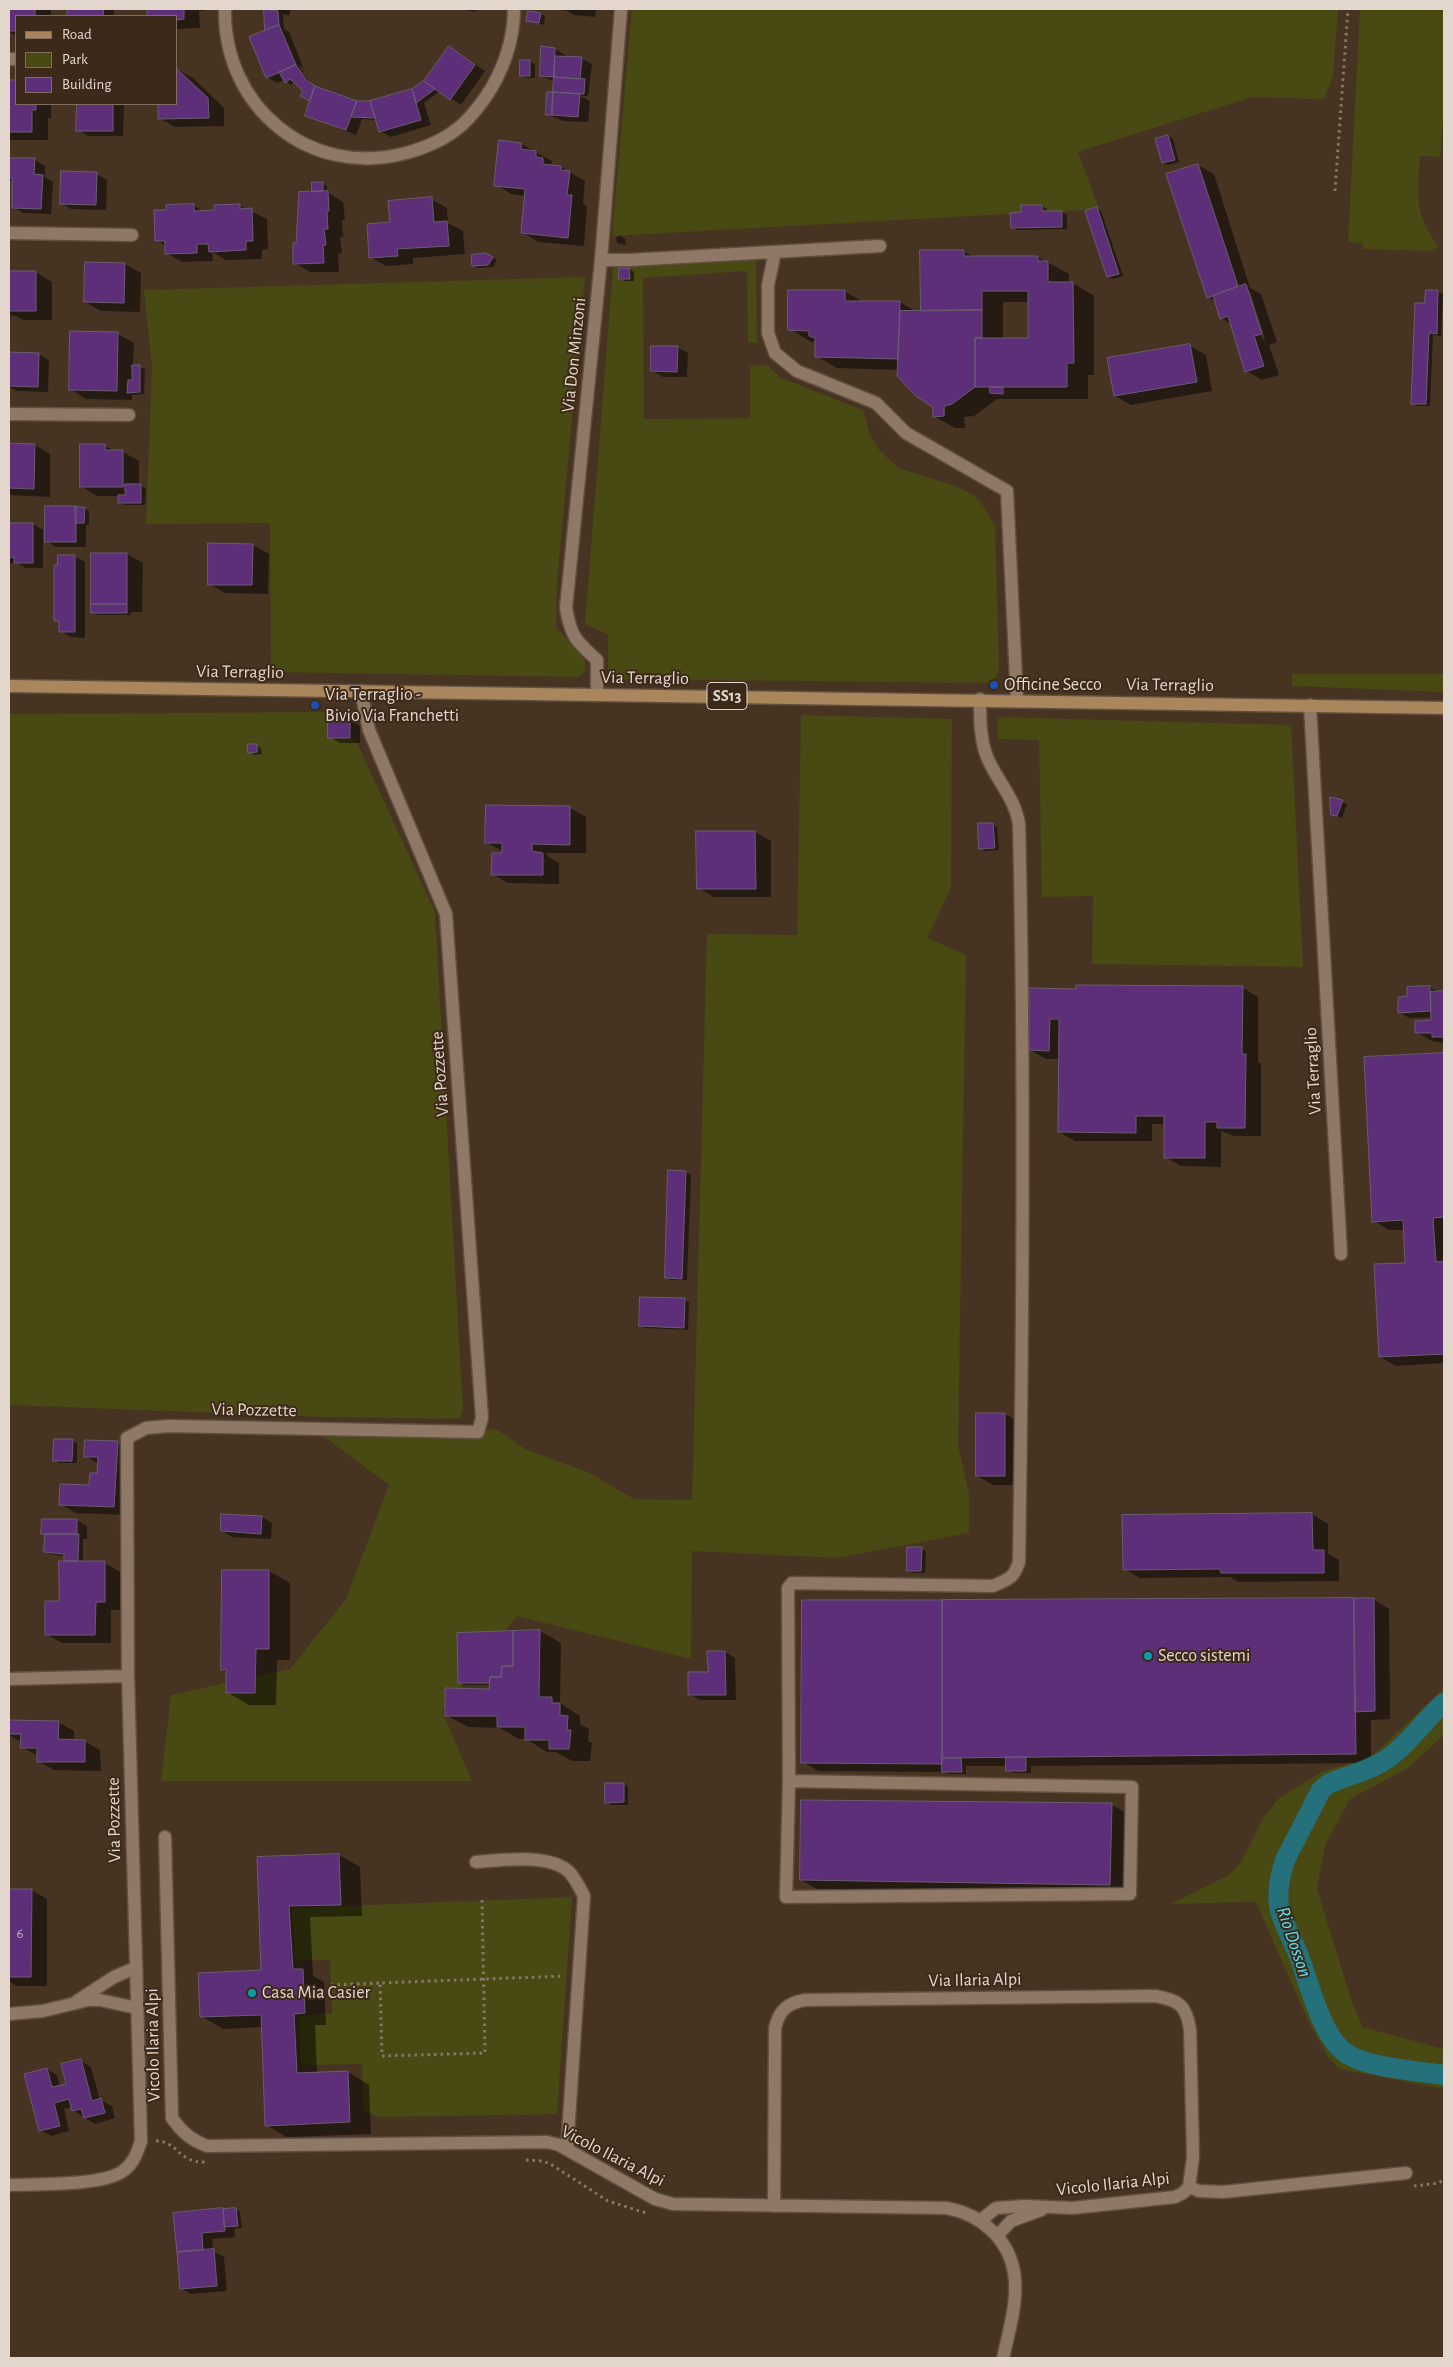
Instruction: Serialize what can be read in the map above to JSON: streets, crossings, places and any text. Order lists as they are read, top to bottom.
{
  "streets": {
    "main road": ["Via Terraglio", "SS13"],
    "street": [
      "Via Don Minzoni",
      "Via Pozzette",
      "Via Ilaria Alpi",
      "Vicolo Ilaria Alpi"
    ]
  },
  "crossings": [
    ["Via Don Minzoni", "Via Terraglio"],
    ["Via Terraglio", "Via Pozzette"],
    ["Via Ilaria Alpi", "Vicolo Ilaria Alpi"]
  ],
  "water": ["Rio Dosson"],
  "places": [
    "Officine Secco",
    "Via Terraglio - Bivio Via Franchetti",
    "Secco sistemi",
    "Casa Mia Casier"
  ],
  "house_numbers": ["6"],
  "legend": ["Road", "Park", "Building"]
}
